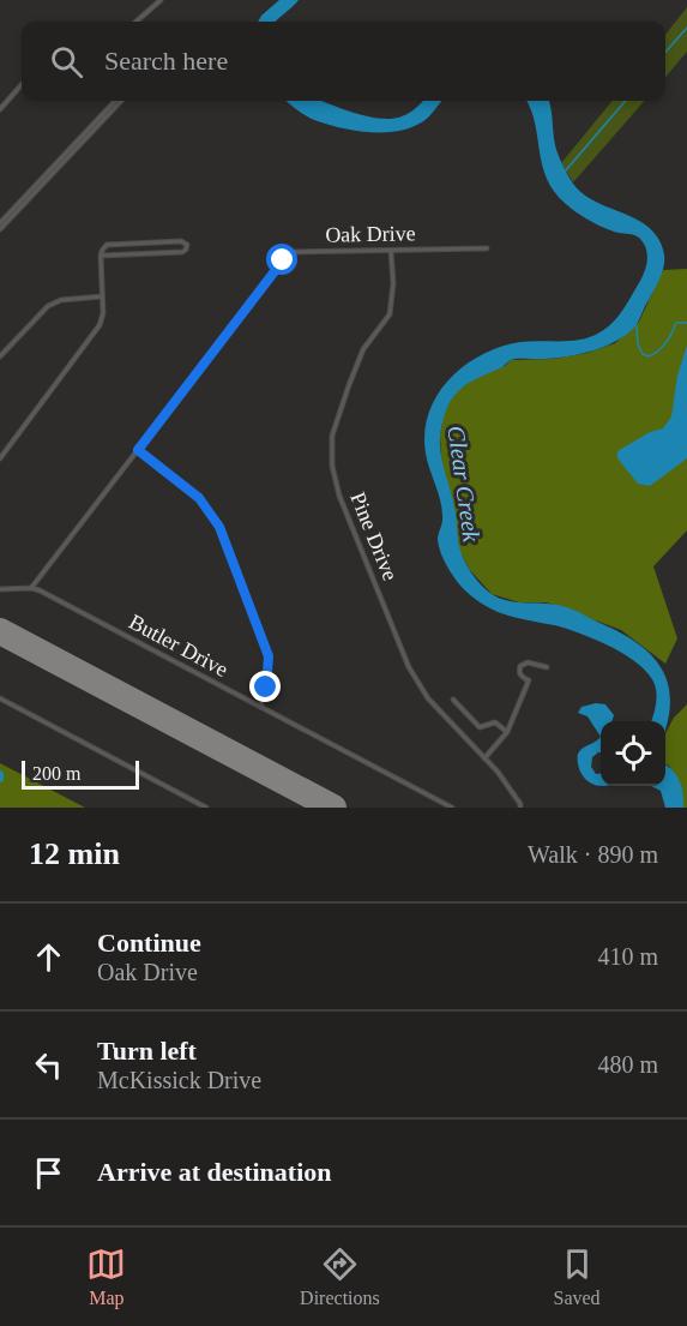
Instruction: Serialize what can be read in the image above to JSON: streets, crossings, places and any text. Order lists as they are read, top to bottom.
{
  "streets": {
    "street": ["Oak Drive", "Pine Drive", "Butler Drive"]
  },
  "crossings": [
    ["Oak Drive", "Pine Drive"],
    ["Oak Drive", "Butler Drive"]
  ],
  "water": ["Clear Creek"],
  "scale_bar": "200 m",
  "page": {
    "search": "Search here",
    "scale": "200 m",
    "heading": ["12 min", "Walk · 890 m"],
    "list": [
      ["Continue", "Oak Drive", "410 m"],
      ["Turn left", "McKissick Drive", "480 m"],
      "Arrive at destination"
    ],
    "nav": ["Map", "Directions", "Saved"]
  }
}
